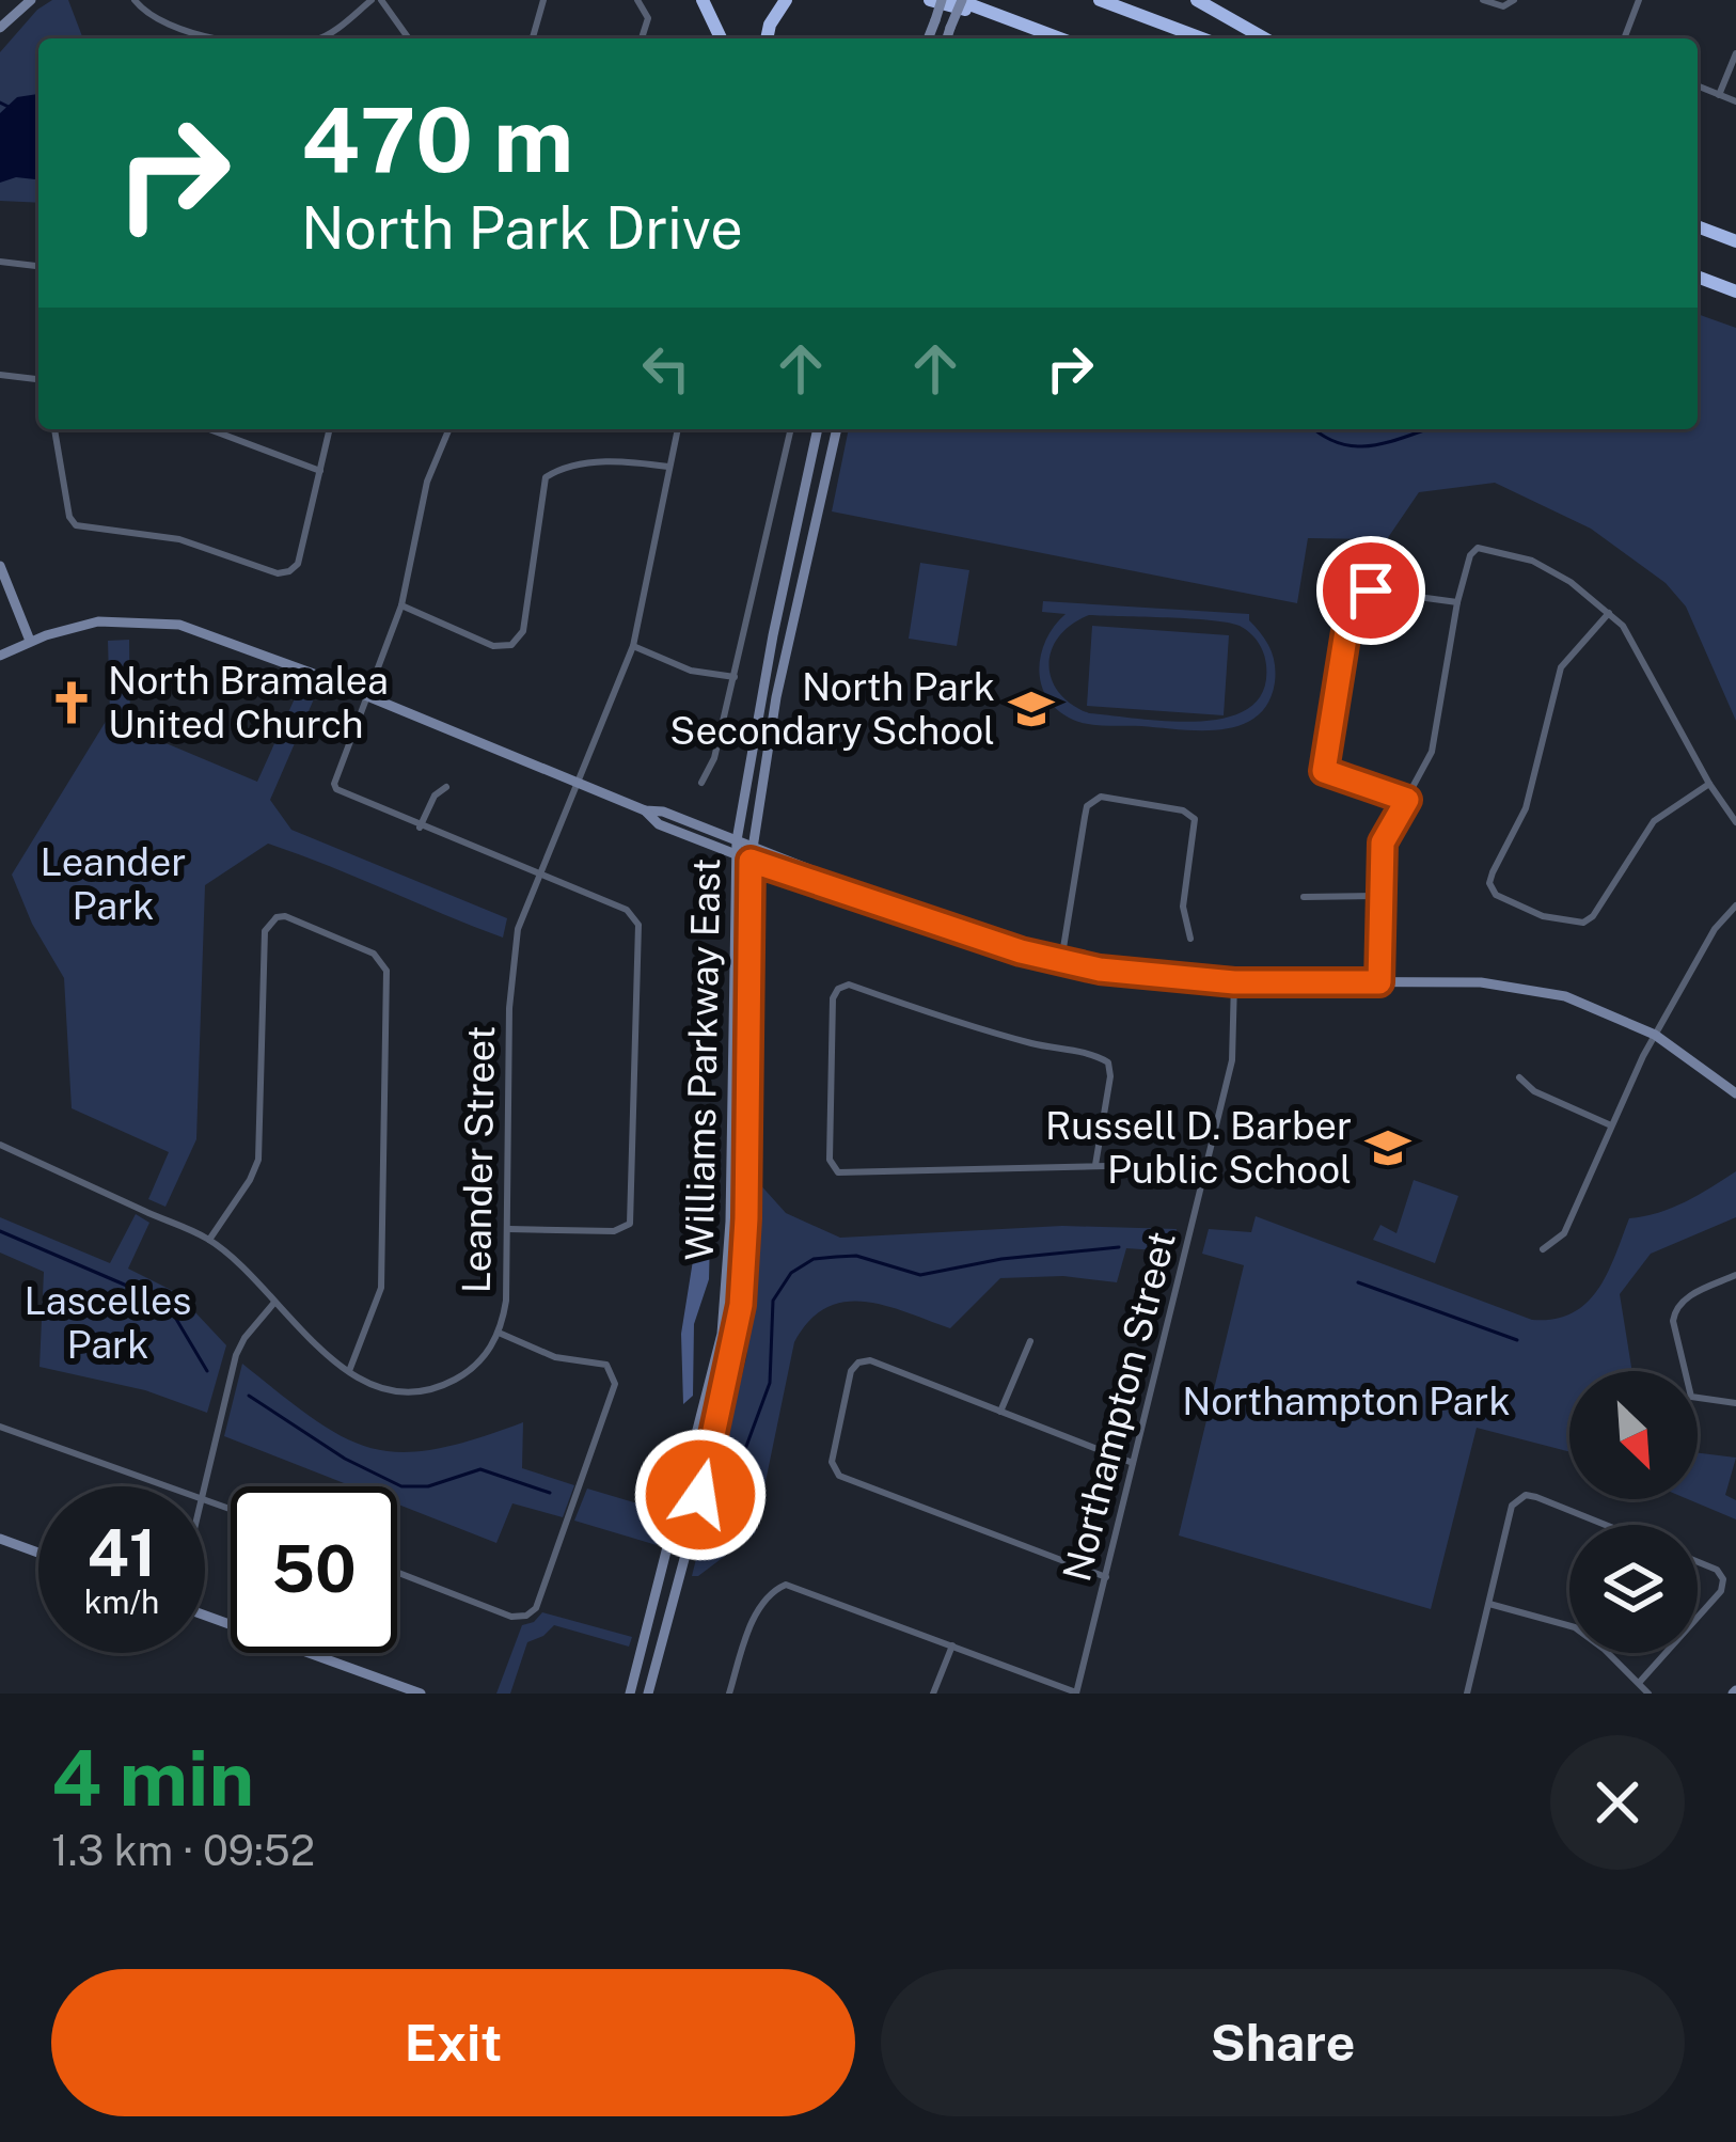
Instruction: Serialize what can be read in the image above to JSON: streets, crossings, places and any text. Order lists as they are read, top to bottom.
{
  "streets": {
    "main road": ["Williams Parkway East"],
    "street": ["Leander Street", "Northampton Street"]
  },
  "parks": ["Leander Park", "Lascelles Park", "Northampton Park"],
  "places": {
    "church": ["North Bramalea United Church"],
    "school or university": ["North Park Secondary School", "Russell D. Barber Public School"]
  },
  "north": "bottom right",
  "page": {
    "turn": ["470 m", "North Park Drive"],
    "speed": "41 km/h",
    "limit": "50",
    "heading": ["4 min", "1.3 km · 09:52"],
    "buttons": ["Exit", "Share"]
  }
}
